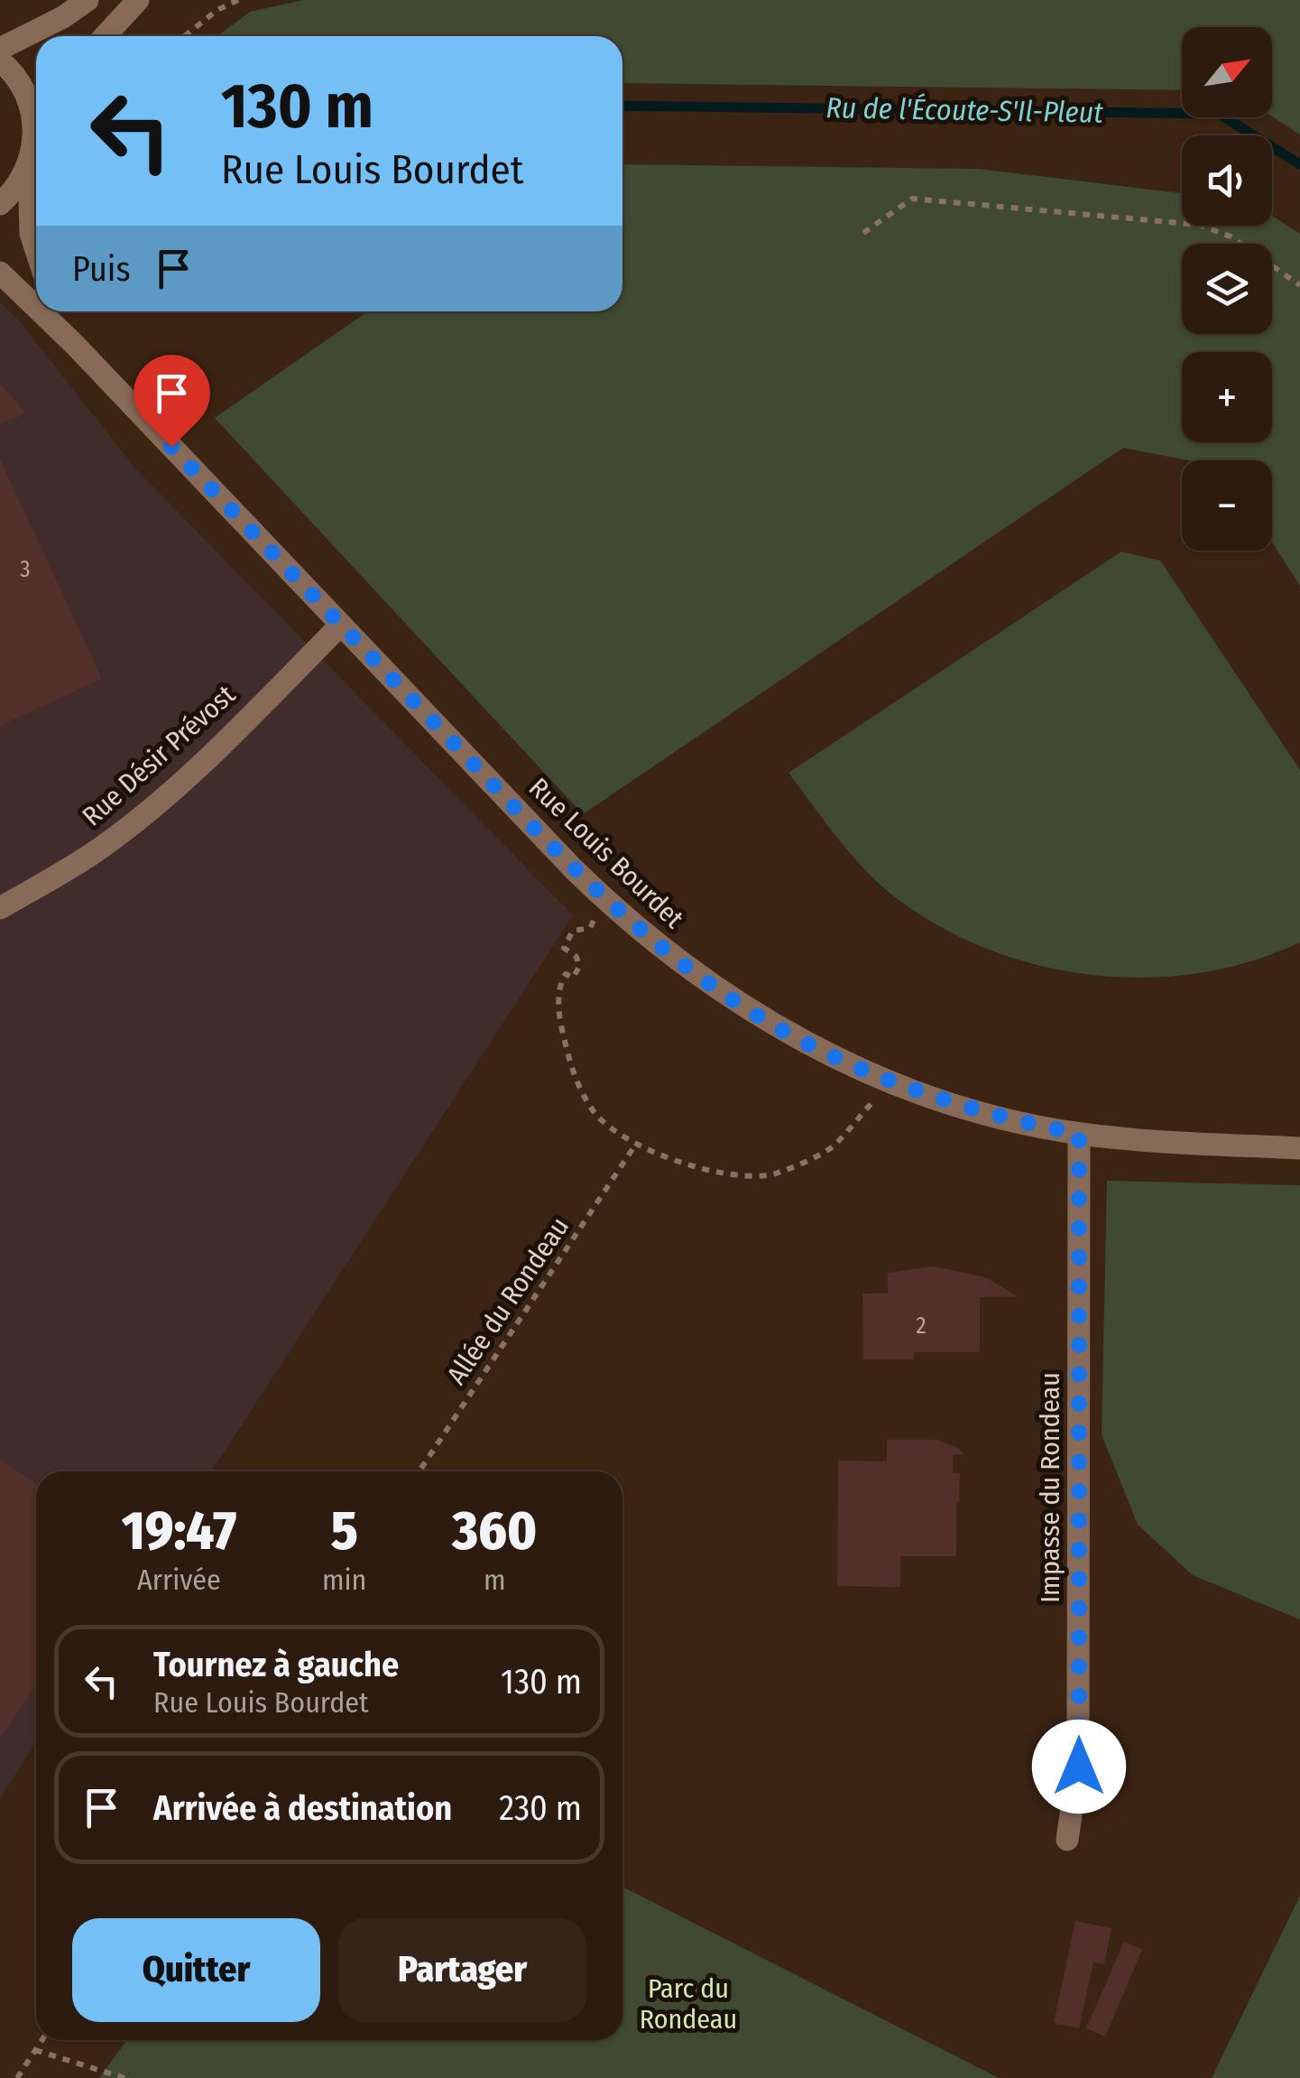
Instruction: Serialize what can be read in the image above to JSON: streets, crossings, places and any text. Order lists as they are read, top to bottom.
{
  "streets": {
    "street": ["Rue Désir Prévost", "Rue Louis Bourdet", "Impasse du Rondeau"],
    "path": ["Allée du Rondeau"]
  },
  "crossings": [
    ["Rue Désir Prévost", "Rue Louis Bourdet"],
    ["Rue Louis Bourdet", "Impasse du Rondeau"]
  ],
  "water": ["Ru de l'Écoute-S'Il-Pleut"],
  "parks": ["Parc du Rondeau"],
  "house_numbers": ["3", "2"],
  "north": "top right",
  "page": {
    "map_buttons": ["+", "−"],
    "turn": ["130 m", "Rue Louis Bourdet"],
    "then": "Puis",
    "eta": [
      "19:47",
      "Arrivée",
      "5",
      "min",
      "360",
      "m"
    ],
    "list": [
      {
        "name": "Tournez à gauche",
        "note": "Rue Louis Bourdet",
        "value": "130 m"
      },
      {
        "name": "Arrivée à destination",
        "value": "230 m"
      }
    ],
    "buttons": ["Quitter", "Partager"]
  }
}
